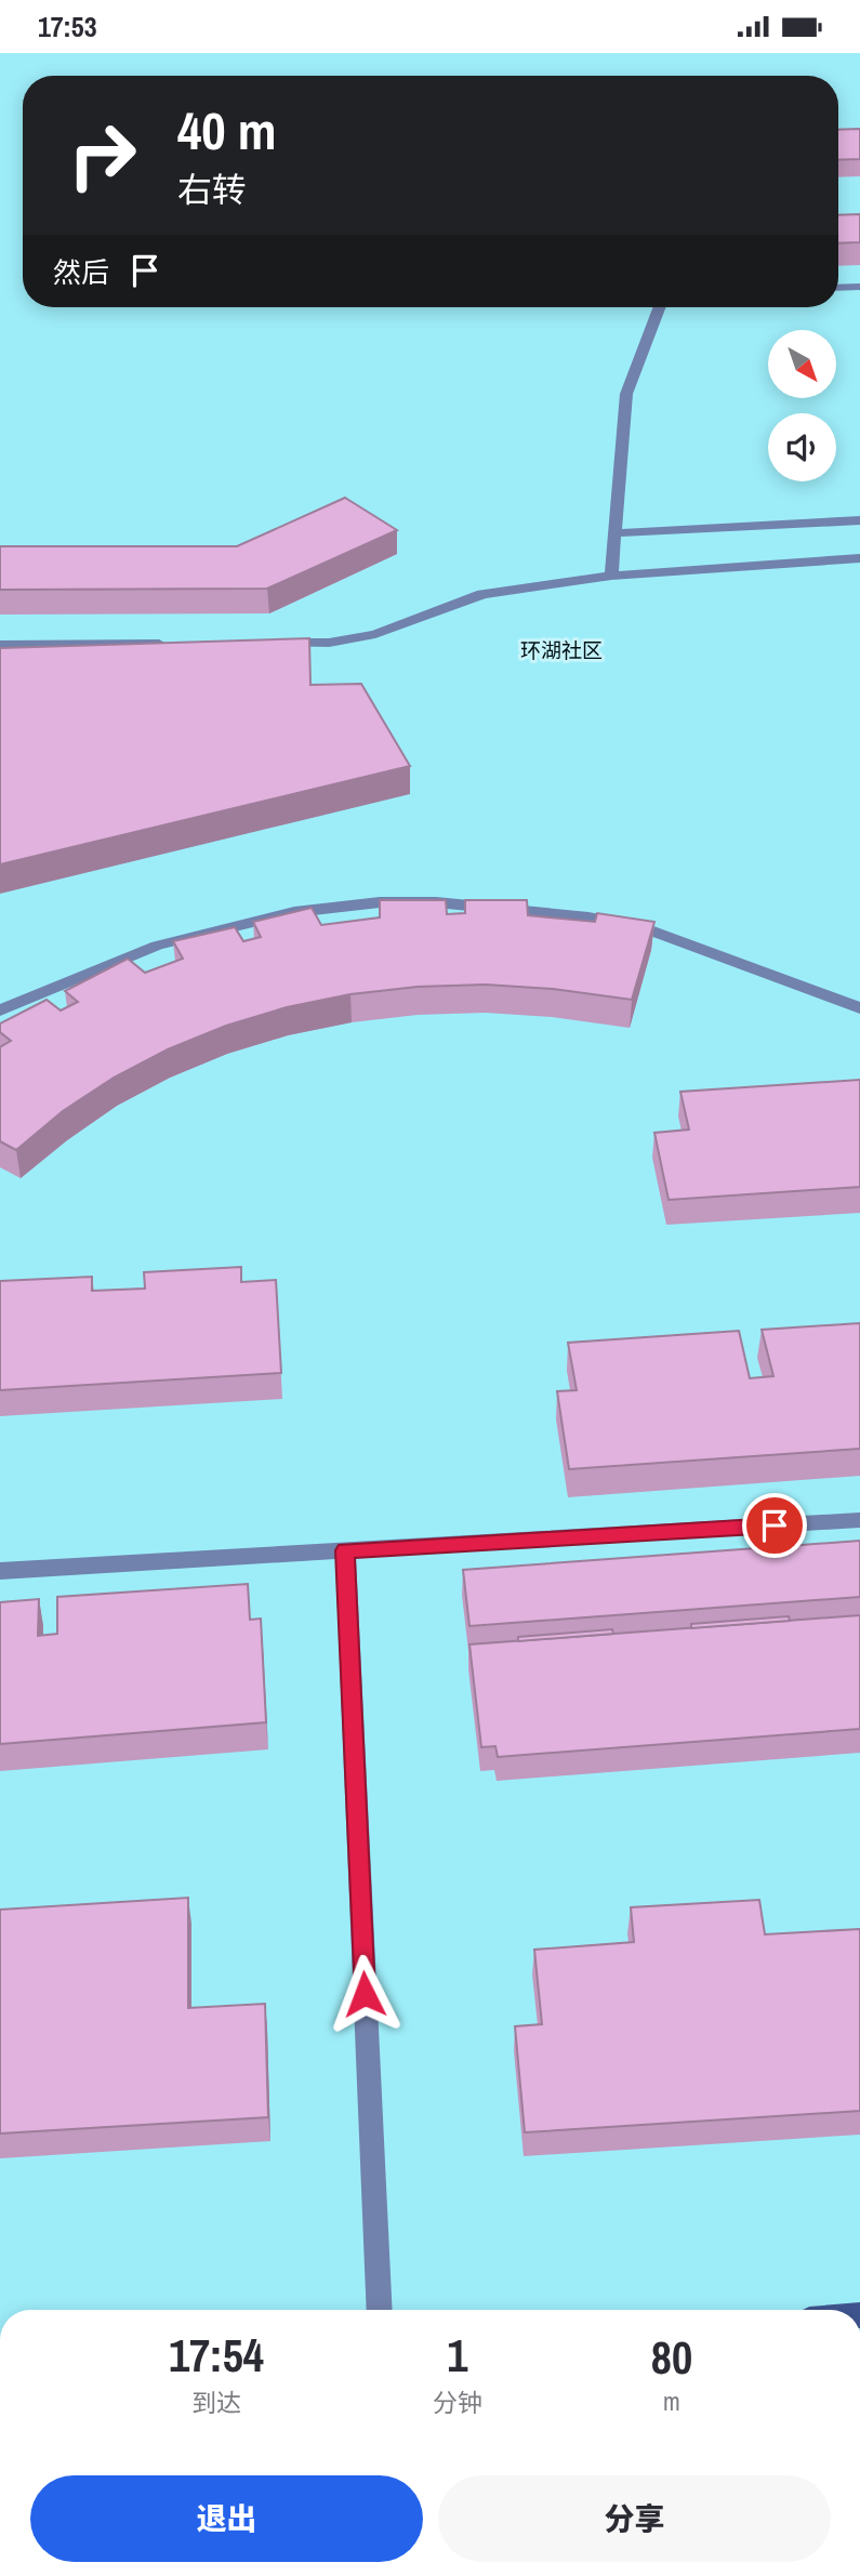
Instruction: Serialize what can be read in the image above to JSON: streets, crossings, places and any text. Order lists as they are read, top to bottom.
{
  "districts": ["环湖社区"],
  "north": "bottom right",
  "page": {
    "status": "17:53",
    "turn": ["40 m", "右转"],
    "then": "然后",
    "eta": [
      "17:54",
      "到达",
      "1",
      "分钟",
      "80",
      "m"
    ],
    "buttons": ["退出", "分享"]
  }
}
